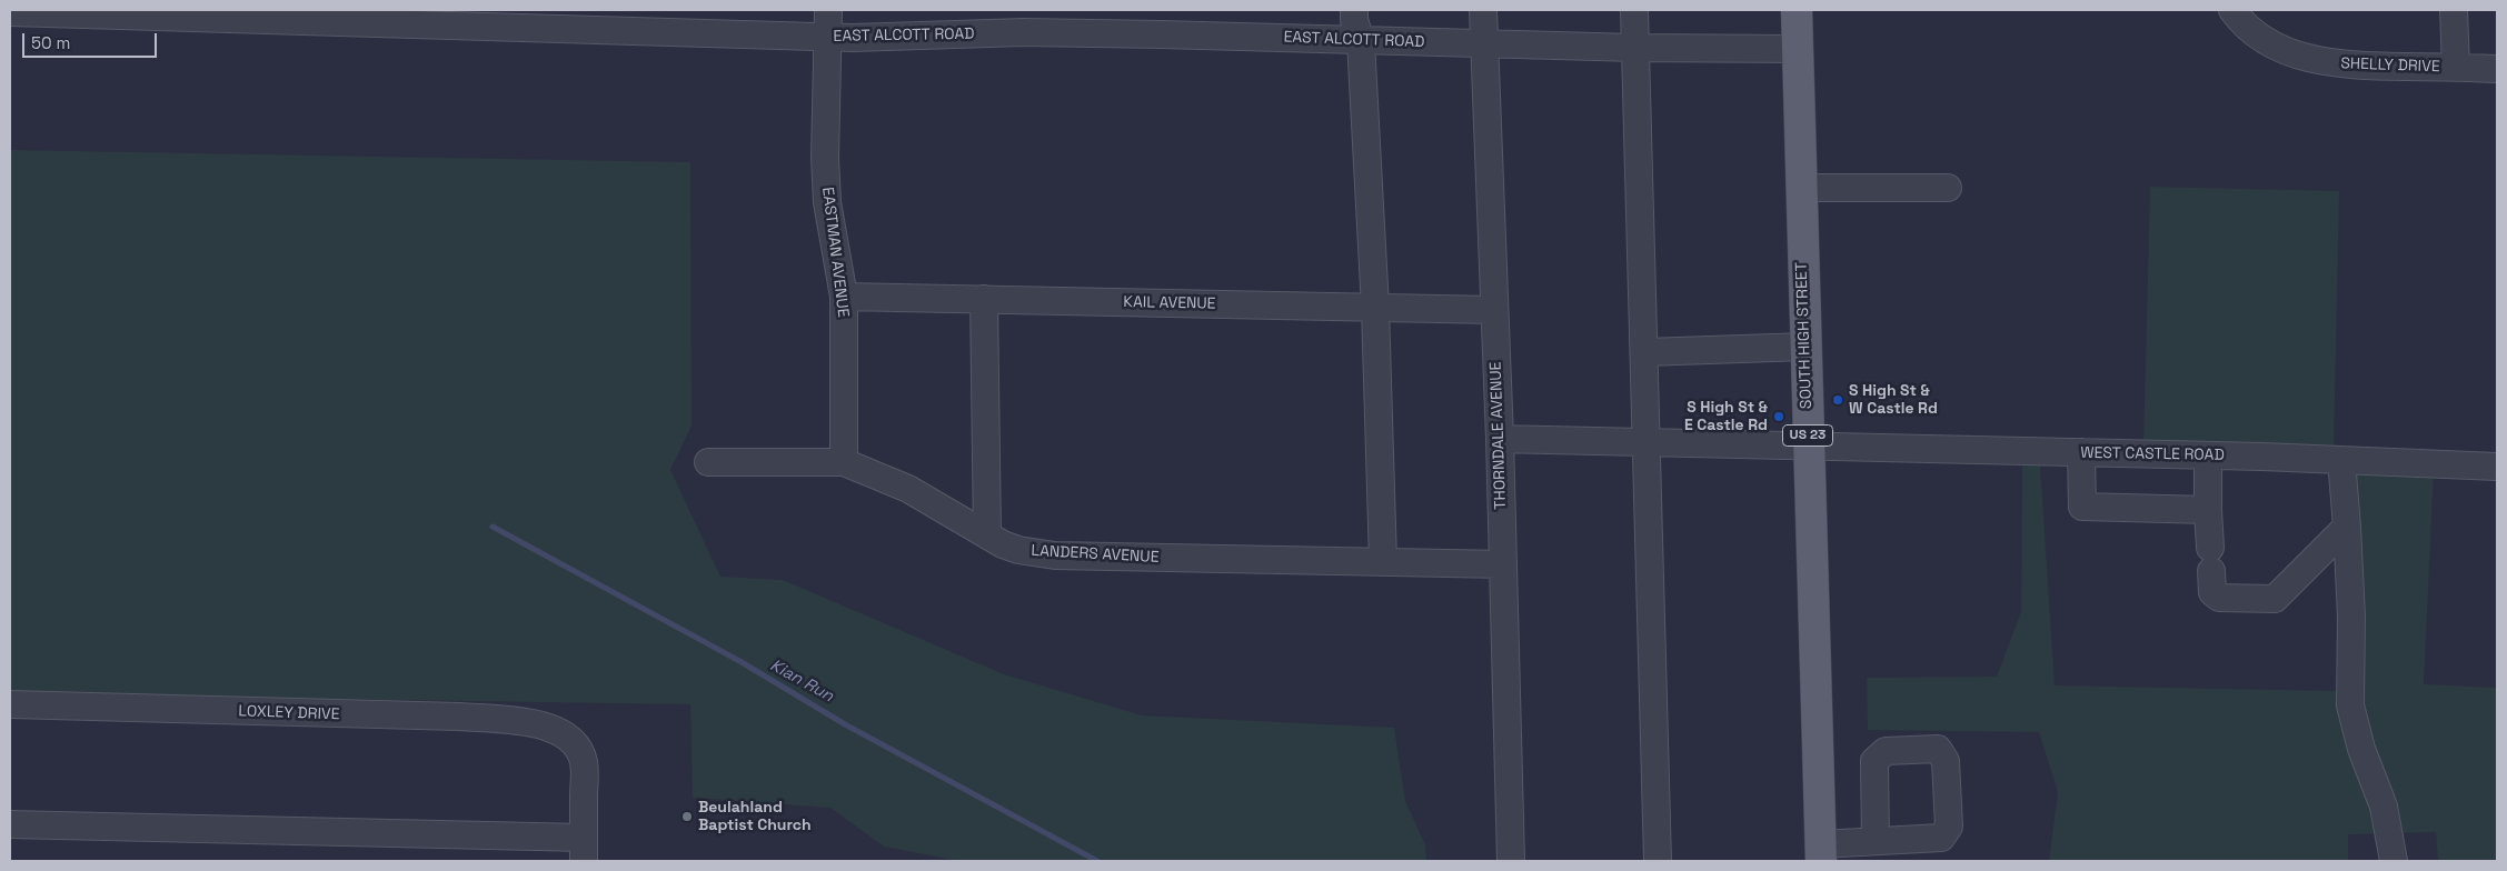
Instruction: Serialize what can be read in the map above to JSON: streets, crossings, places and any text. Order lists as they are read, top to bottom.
{
  "streets": {
    "main road": ["SOUTH HIGH STREET", "US 23"],
    "street": [
      "EAST ALCOTT ROAD",
      "SHELLY DRIVE",
      "EASTMAN AVENUE",
      "KAIL AVENUE",
      "THORNDALE AVENUE",
      "WEST CASTLE ROAD",
      "LANDERS AVENUE",
      "LOXLEY DRIVE"
    ]
  },
  "crossings": [
    ["EAST ALCOTT ROAD", "EASTMAN AVENUE"],
    ["EAST ALCOTT ROAD", "SOUTH HIGH STREET"],
    ["EAST ALCOTT ROAD", "THORNDALE AVENUE"],
    ["EASTMAN AVENUE", "KAIL AVENUE"],
    ["EASTMAN AVENUE", "LANDERS AVENUE"],
    ["KAIL AVENUE", "THORNDALE AVENUE"],
    ["SOUTH HIGH STREET", "WEST CASTLE ROAD"],
    ["THORNDALE AVENUE", "WEST CASTLE ROAD"],
    ["THORNDALE AVENUE", "LANDERS AVENUE"]
  ],
  "water": ["Kian Run"],
  "places": ["S High St & W Castle Rd", "S High St & E Castle Rd", "Beulahland Baptist Church"],
  "scale_bar": "50 m"
}
